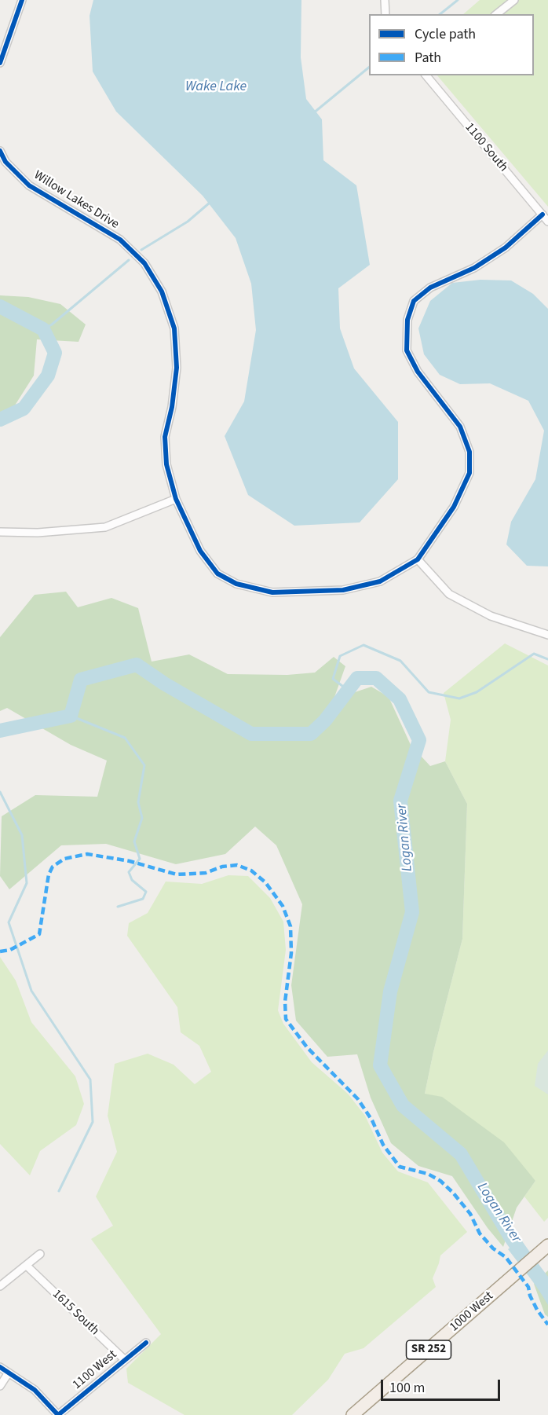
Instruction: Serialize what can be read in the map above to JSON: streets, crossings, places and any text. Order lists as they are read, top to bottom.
{
  "streets": {
    "main road": ["1000 West", "SR 252"],
    "street": [
      "1100 South",
      "Willow Lakes Drive",
      "1615 South",
      "1100 West"
    ]
  },
  "crossings": [
    ["1100 South", "Willow Lakes Drive"],
    ["1615 South", "1100 West"]
  ],
  "water": ["Wake Lake", "Logan River"],
  "legend": ["Cycle path", "Path"],
  "scale_bar": "100 m"
}
